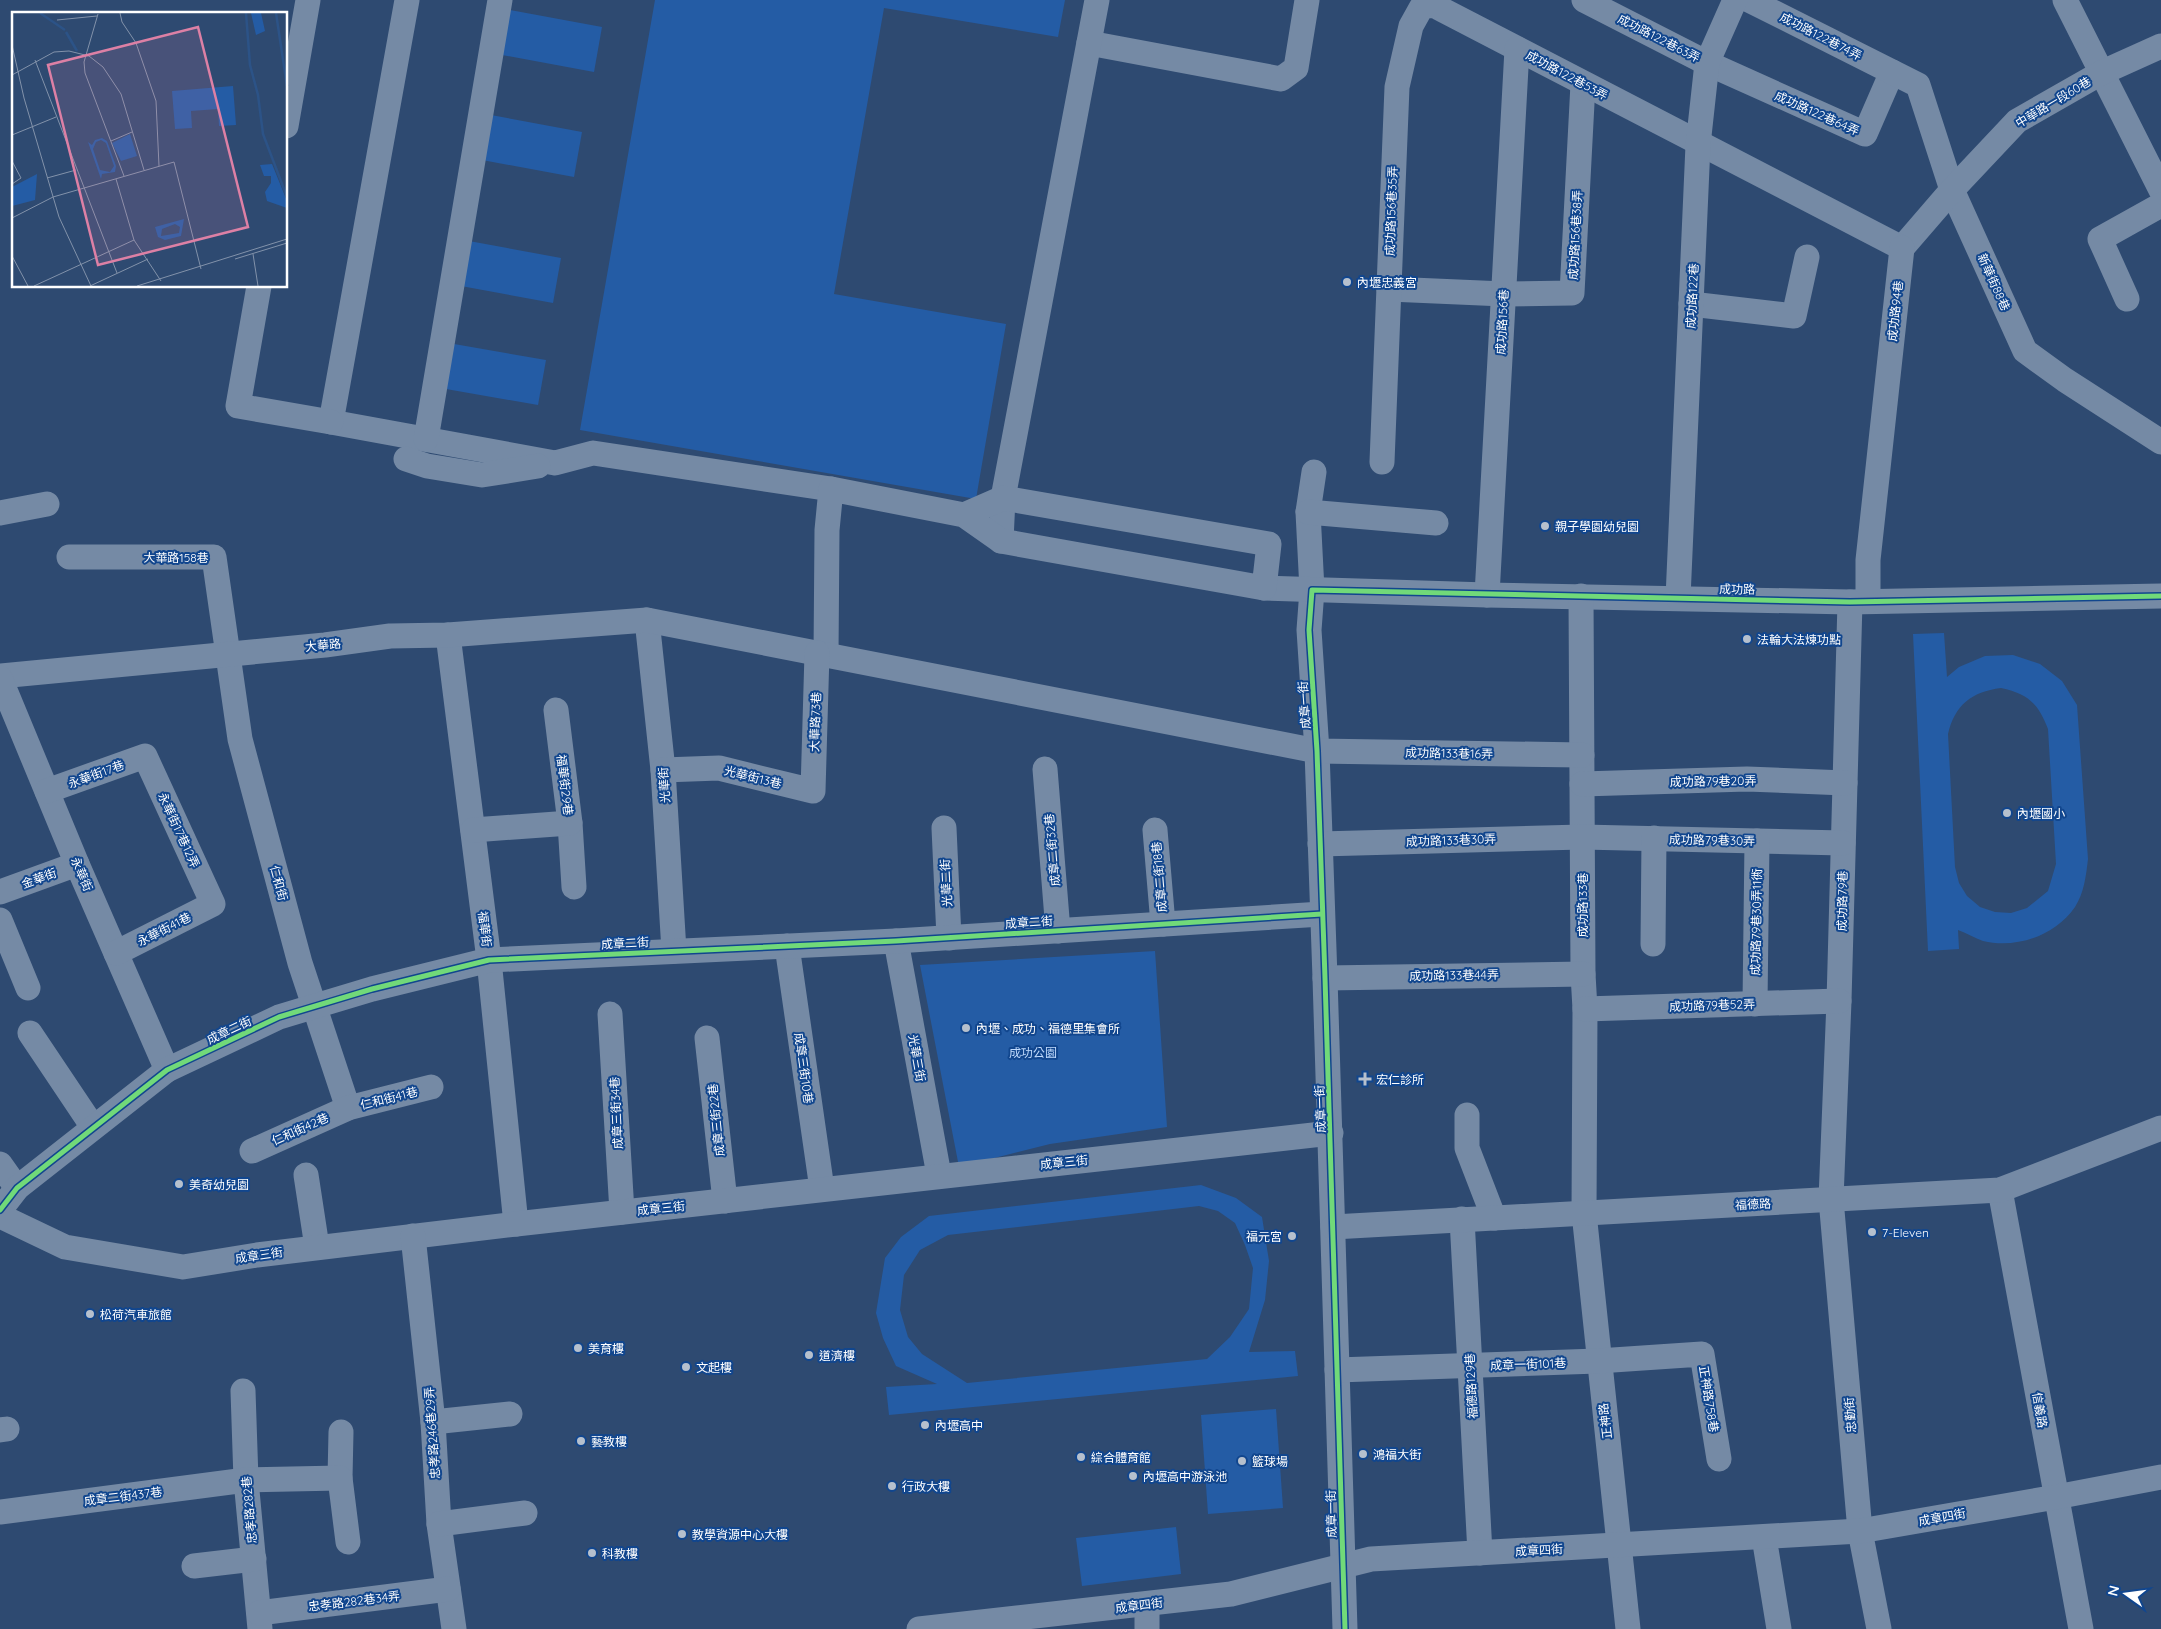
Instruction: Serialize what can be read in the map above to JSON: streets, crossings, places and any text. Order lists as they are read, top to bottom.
{
  "streets": {
    "street": [
      "成功路122巷74弄",
      "成功路122巷63弄",
      "成功路122巷53弄",
      "中華路一段60巷",
      "成功路122巷64弄",
      "成功路156巷35弄",
      "成功路156巷38弄",
      "新華街88巷",
      "成功路122巷",
      "成功路94巷",
      "成功路156巷",
      "大華路158巷",
      "成功路",
      "大華路",
      "成章一街",
      "大華路73巷",
      "成功路133巷16弄",
      "永華街17巷",
      "光華街13巷",
      "成功路79巷20弄",
      "福華街29巷",
      "光華街",
      "永華街17巷12弄",
      "成功路133巷30弄",
      "成功路79巷30弄",
      "成章二街32巷",
      "永華街",
      "成章二街18巷",
      "金華街",
      "仁和街",
      "光華二街",
      "成功路79巷",
      "成功路133巷",
      "成章二街",
      "成功路79巷30弄11衖",
      "永華街41巷",
      "福華街",
      "成功路133巷44弄",
      "成功路79巷52弄",
      "光華三街",
      "成章三街10巷",
      "仁和街41巷",
      "成章三街34巷",
      "成章三街22巷",
      "仁和街42巷",
      "成章三街",
      "福德路",
      "成章一街101巷",
      "福德路129巷",
      "正神路758巷",
      "信義路",
      "忠勤街",
      "正神路",
      "忠孝路246巷29弄",
      "成章二街437巷",
      "忠孝路282巷",
      "成章四街",
      "忠孝路282巷34弄"
    ]
  },
  "crossings": [
    ["成功路122巷74弄", "成功路122巷64弄"],
    ["成功路122巷74弄", "新華街88巷"],
    ["成功路122巷63弄", "成功路122巷64弄"],
    ["成功路122巷63弄", "成功路122巷"],
    ["成功路122巷53弄", "成功路156巷35弄"],
    ["成功路122巷53弄", "成功路156巷38弄"],
    ["成功路122巷53弄", "成功路122巷"],
    ["成功路122巷53弄", "成功路156巷"],
    ["中華路一段60巷", "新華街88巷"],
    ["中華路一段60巷", "成功路94巷"],
    ["成功路122巷64弄", "新華街88巷"],
    ["成功路122巷64弄", "成功路122巷"],
    ["成功路156巷35弄", "成功路156巷38弄"],
    ["成功路156巷38弄", "成功路156巷"],
    ["成功路122巷", "成功路"],
    ["成功路94巷", "成功路"],
    ["成功路94巷", "成功路79巷"],
    ["成功路156巷", "成功路"],
    ["大華路158巷", "大華路"],
    ["大華路158巷", "仁和街"],
    ["成功路", "成章一街"],
    ["成功路", "成功路79巷"],
    ["成功路", "成功路133巷"],
    ["大華路", "大華路73巷"],
    ["大華路", "成功路133巷16弄"],
    ["大華路", "光華街"],
    ["大華路", "永華街"],
    ["大華路", "仁和街"],
    ["大華路", "福華街"],
    ["成章一街", "成功路133巷16弄"],
    ["成章一街", "成功路133巷30弄"],
    ["成章一街", "成章二街"],
    ["成章一街", "成功路133巷44弄"],
    ["成章一街", "成章三街"],
    ["成章一街", "福德路"],
    ["成章一街", "成章一街101巷"],
    ["成章一街", "成章四街"],
    ["大華路73巷", "成功路133巷16弄"],
    ["大華路73巷", "光華街13巷"],
    ["成功路133巷16弄", "成功路133巷"],
    ["永華街17巷", "永華街17巷12弄"],
    ["永華街17巷", "永華街"],
    ["光華街13巷", "光華街"],
    ["成功路79巷20弄", "成功路79巷"],
    ["成功路79巷20弄", "成功路133巷"],
    ["福華街29巷", "福華街"],
    ["光華街", "成章二街"],
    ["永華街17巷12弄", "永華街41巷"],
    ["成功路133巷30弄", "成功路79巷30弄"],
    ["成功路133巷30弄", "成功路133巷"],
    ["成功路79巷30弄", "成功路79巷"],
    ["成功路79巷30弄", "成功路133巷"],
    ["成功路79巷30弄", "成功路79巷30弄11衖"],
    ["成章二街32巷", "成章二街"],
    ["永華街", "金華街"],
    ["永華街", "成章二街"],
    ["永華街", "永華街41巷"],
    ["成章二街18巷", "成章二街"],
    ["仁和街", "成章二街"],
    ["仁和街", "仁和街41巷"],
    ["仁和街", "仁和街42巷"],
    ["光華二街", "成章二街"],
    ["成功路79巷", "成功路79巷52弄"],
    ["成功路79巷", "福德路"],
    ["成功路79巷", "忠勤街"],
    ["成功路133巷", "成功路133巷44弄"],
    ["成功路133巷", "成功路79巷52弄"],
    ["成功路133巷", "福德路"],
    ["成功路133巷", "正神路"],
    ["成章二街", "福華街"],
    ["成章二街", "光華三街"],
    ["成章二街", "成章三街10巷"],
    ["成功路79巷30弄11衖", "成功路79巷52弄"],
    ["福華街", "成章三街"],
    ["光華三街", "成章三街"],
    ["成章三街10巷", "成章三街"],
    ["仁和街41巷", "仁和街42巷"],
    ["成章三街34巷", "成章三街"],
    ["成章三街22巷", "成章三街"],
    ["成章三街", "忠孝路246巷29弄"],
    ["福德路", "福德路129巷"],
    ["福德路", "信義路"],
    ["福德路", "忠勤街"],
    ["福德路", "正神路"],
    ["成章一街101巷", "福德路129巷"],
    ["成章一街101巷", "正神路758巷"],
    ["成章一街101巷", "正神路"],
    ["福德路129巷", "成章四街"],
    ["正神路758巷", "正神路"],
    ["信義路", "成章四街"],
    ["忠勤街", "成章四街"],
    ["正神路", "成章四街"],
    ["忠孝路246巷29弄", "忠孝路282巷34弄"],
    ["成章二街437巷", "忠孝路282巷"],
    ["忠孝路282巷", "忠孝路282巷34弄"]
  ],
  "parks": ["成功公園"],
  "places": {
    "other": [
      "內壢忠義宮",
      "親子學園幼兒園",
      "法輪大法煉功點",
      "內壢國小",
      "內壢、成功、福德里集會所",
      "美奇幼兒園",
      "7-Eleven",
      "福元宮",
      "松荷汽車旅館",
      "美育樓",
      "道濟樓",
      "文起樓",
      "內壢高中",
      "藝教樓",
      "鴻福大街",
      "綜合體育館",
      "籃球場",
      "內壢高中游泳池",
      "行政大樓",
      "教學資源中心大樓",
      "科教樓"
    ],
    "health": ["宏仁診所"]
  },
  "north": "left"
}
